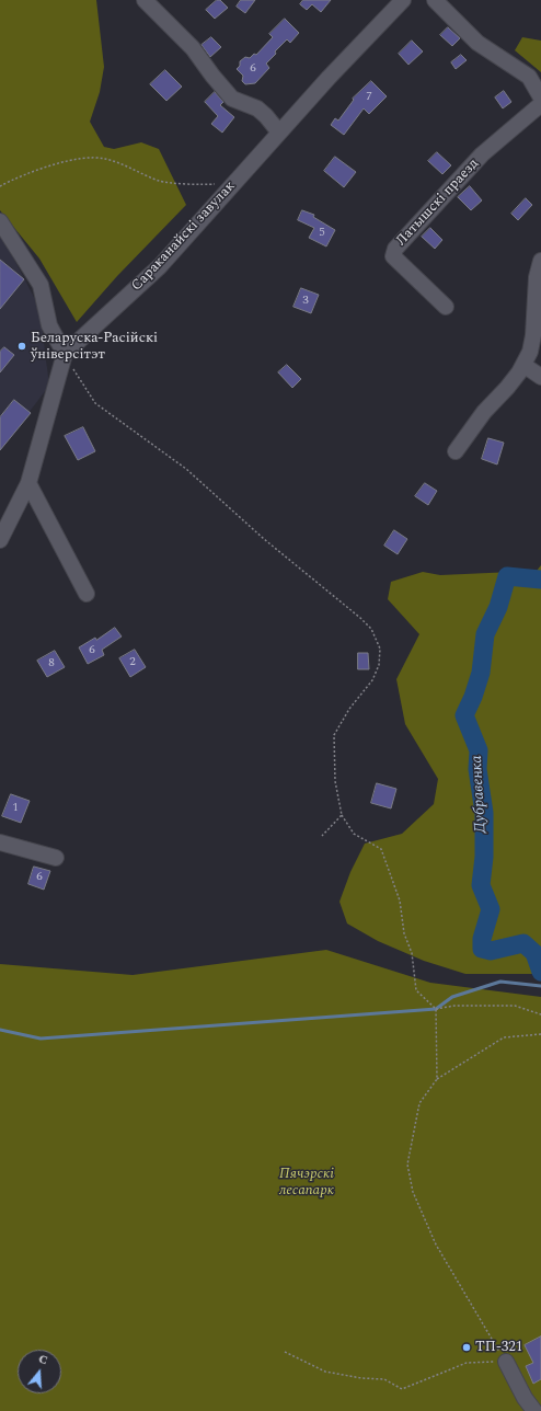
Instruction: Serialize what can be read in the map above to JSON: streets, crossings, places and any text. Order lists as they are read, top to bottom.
{
  "streets": {
    "street": ["Латышскі праезд", "Сараканайскі завулак"]
  },
  "water": ["Дубравенка"],
  "parks": ["Пячэрскі лесапарк"],
  "places": ["Беларуска-Расійскі ўніверсітэт", "ТП-321"],
  "house_numbers": [
    "6",
    "7",
    "5",
    "3",
    "6",
    "2",
    "8",
    "1",
    "6"
  ],
  "north": "top"
}
